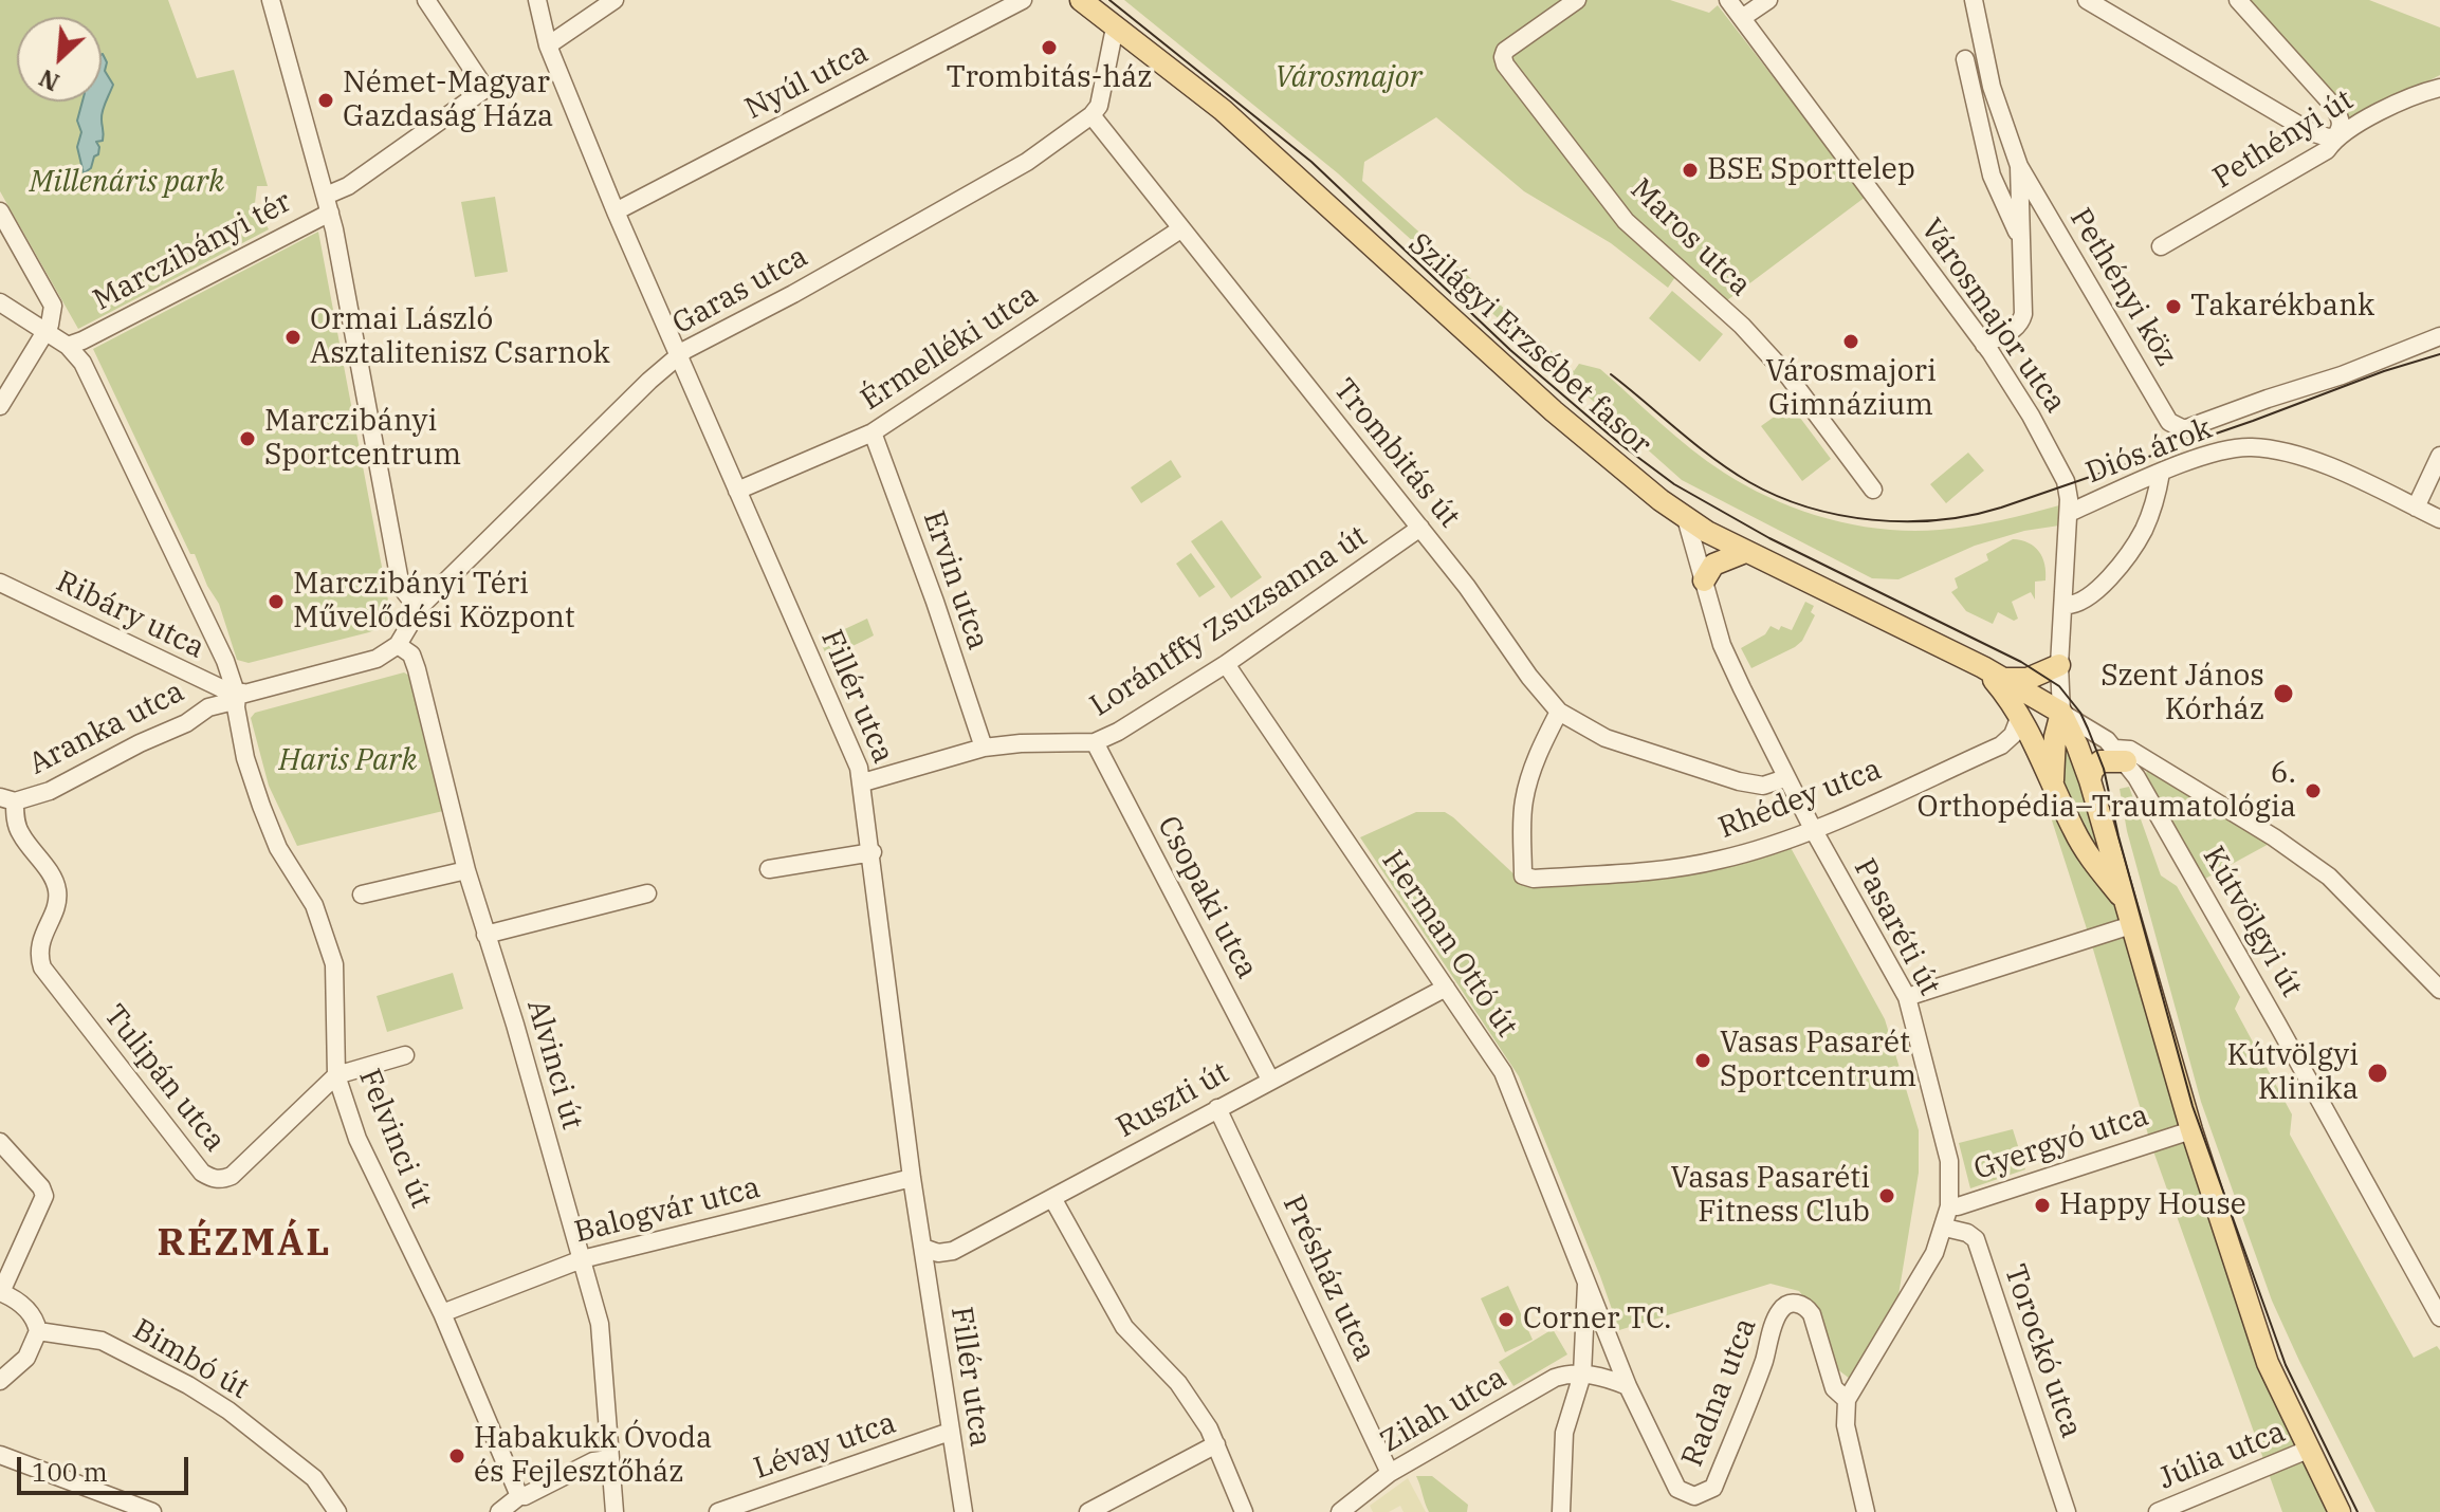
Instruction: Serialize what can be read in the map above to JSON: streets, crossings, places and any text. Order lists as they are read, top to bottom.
{
  "streets": {
    "main road": ["Szilágyi Erzsébet fasor"],
    "street": [
      "Nyúl utca",
      "Pethényi út",
      "Maros utca",
      "Marczibányi tér",
      "Pethényi köz",
      "Garas utca",
      "Városmajor utca",
      "Érmelléki utca",
      "Diós árok",
      "Trombitás út",
      "Ervin utca",
      "Ribáry utca",
      "Lorántffy Zsuzsanna út",
      "Fillér utca",
      "Aranka utca",
      "Rhédey utca",
      "Csopaki utca",
      "Kútvölgyi út",
      "Pasaréti út",
      "Herman Ottó út",
      "Alvinci út",
      "Tulipán utca",
      "Ruszti út",
      "Felvinci út",
      "Gyergyó utca",
      "Balogvár utca",
      "Présház utca",
      "Torockó utca",
      "Bimbó út",
      "Radna utca",
      "Zilah utca",
      "Lévay utca",
      "Júlia utca"
    ]
  },
  "crossings": [
    ["Nyúl utca", "Fillér utca"],
    ["Marczibányi tér", "Garas utca"],
    ["Garas utca", "Trombitás út"],
    ["Garas utca", "Fillér utca"],
    ["Városmajor utca", "Szilágyi Erzsébet fasor"],
    ["Városmajor utca", "Diós árok"],
    ["Városmajor utca", "Kútvölgyi út"],
    ["Szilágyi Erzsébet fasor", "Rhédey utca"],
    ["Szilágyi Erzsébet fasor", "Kútvölgyi út"],
    ["Szilágyi Erzsébet fasor", "Pasaréti út"],
    ["Szilágyi Erzsébet fasor", "Gyergyó utca"],
    ["Szilágyi Erzsébet fasor", "Júlia utca"],
    ["Érmelléki utca", "Trombitás út"],
    ["Érmelléki utca", "Ervin utca"],
    ["Érmelléki utca", "Fillér utca"],
    ["Trombitás út", "Lorántffy Zsuzsanna út"],
    ["Trombitás út", "Rhédey utca"],
    ["Trombitás út", "Pasaréti út"],
    ["Ervin utca", "Lorántffy Zsuzsanna út"],
    ["Ribáry utca", "Aranka utca"],
    ["Ribáry utca", "Felvinci út"],
    ["Lorántffy Zsuzsanna út", "Fillér utca"],
    ["Lorántffy Zsuzsanna út", "Csopaki utca"],
    ["Lorántffy Zsuzsanna út", "Herman Ottó út"],
    ["Fillér utca", "Ruszti út"],
    ["Fillér utca", "Balogvár utca"],
    ["Fillér utca", "Lévay utca"],
    ["Aranka utca", "Tulipán utca"],
    ["Aranka utca", "Felvinci út"],
    ["Rhédey utca", "Pasaréti út"],
    ["Csopaki utca", "Ruszti út"],
    ["Pasaréti út", "Gyergyó utca"],
    ["Pasaréti út", "Torockó utca"],
    ["Pasaréti út", "Radna utca"],
    ["Herman Ottó út", "Ruszti út"],
    ["Herman Ottó út", "Radna utca"],
    ["Herman Ottó út", "Zilah utca"],
    ["Alvinci út", "Balogvár utca"],
    ["Tulipán utca", "Felvinci út"],
    ["Ruszti út", "Présház utca"],
    ["Felvinci út", "Balogvár utca"],
    ["Présház utca", "Zilah utca"]
  ],
  "districts": ["RÉZMÁL"],
  "parks": ["Városmajor", "Millenáris park", "Haris Park"],
  "places": [
    "Trombitás-ház",
    "Német-Magyar Gazdaság Háza",
    "BSE Sporttelep",
    "Takarékbank",
    "Ormai László Asztalitenisz Csarnok",
    "Városmajori Gimnázium",
    "Marczibányi Sportcentrum",
    "Marczibányi Téri Művelődési Központ",
    "Szent János Kórház",
    "6. Orthopédia–Traumatológia",
    "Vasas Pasarét Sportcentrum",
    "Kútvölgyi Klinika",
    "Vasas Pasaréti Fitness Club",
    "Happy House",
    "Corner TC.",
    "Habakukk Óvoda és Fejlesztőház"
  ],
  "scale_bar": "100 m",
  "north": "bottom left"
}
